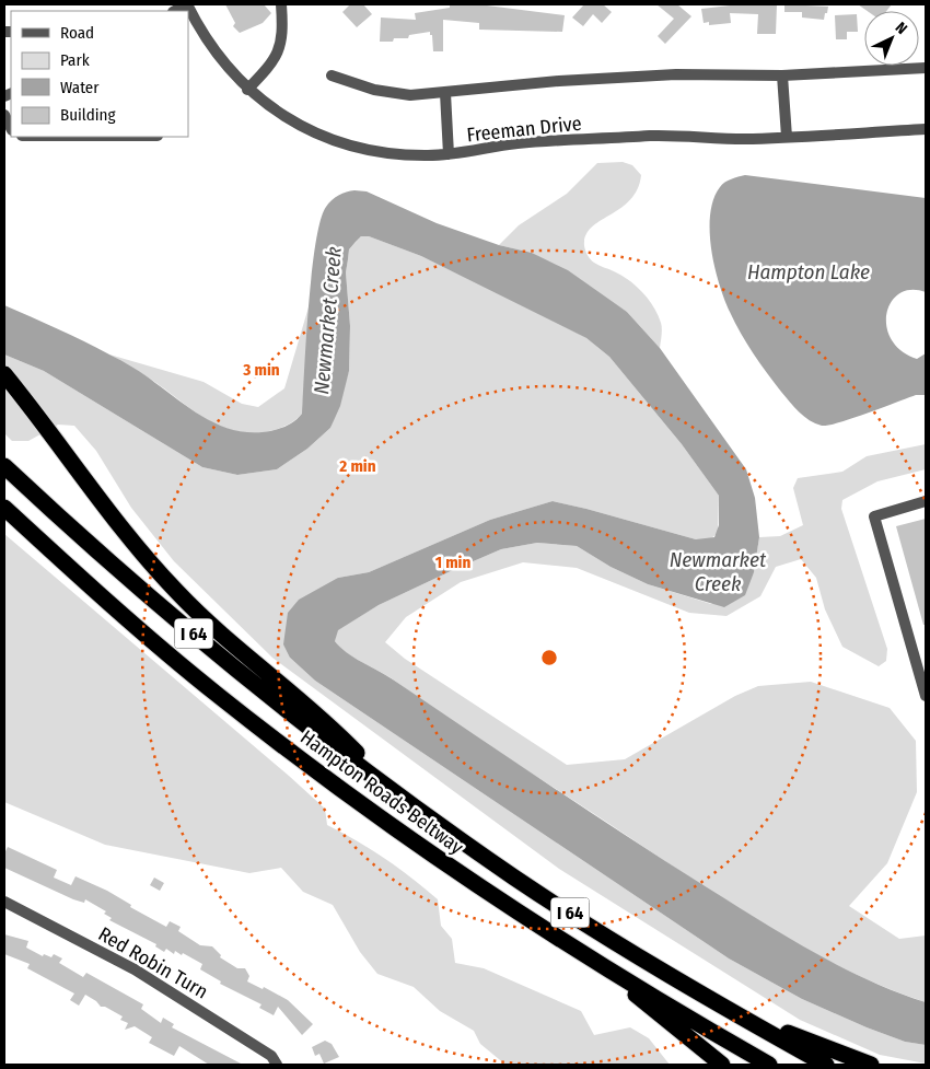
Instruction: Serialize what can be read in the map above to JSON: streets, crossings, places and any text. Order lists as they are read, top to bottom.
{
  "streets": {
    "highway": ["I 64", "Hampton Roads Beltway"],
    "street": ["Freeman Drive", "Red Robin Turn"]
  },
  "crossings": [
    ["I 64", "Hampton Roads Beltway"]
  ],
  "water": ["Hampton Lake", "Newmarket Creek"],
  "legend": [
    "Road",
    "Park",
    "Water",
    "Building"
  ],
  "north": "top right",
  "rings": ["3 min", "2 min", "1 min"]
}
